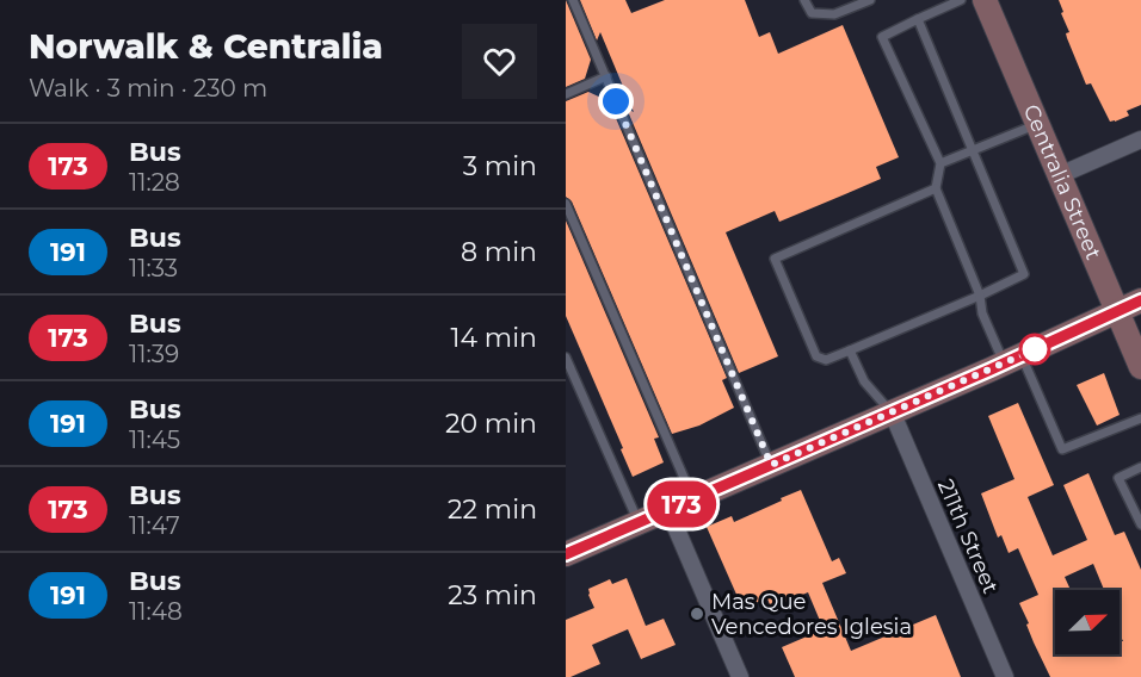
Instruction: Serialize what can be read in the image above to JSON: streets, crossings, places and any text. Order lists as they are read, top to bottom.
{
  "streets": {
    "main road": ["Centralia Street"],
    "street": ["211th Street"]
  },
  "places": ["Mas Que Vencedores Iglesia"],
  "lines": ["bus line 173"],
  "north": "top right",
  "page": {
    "heading": ["Norwalk & Centralia", "Walk · 3 min · 230 m"],
    "on_map": "173",
    "list": [
      {
        "mark": "173",
        "name": "Bus",
        "note": "11:28",
        "value": "3 min"
      },
      {
        "mark": "191",
        "name": "Bus",
        "note": "11:33",
        "value": "8 min"
      },
      {
        "mark": "173",
        "name": "Bus",
        "note": "11:39",
        "value": "14 min"
      },
      {
        "mark": "191",
        "name": "Bus",
        "note": "11:45",
        "value": "20 min"
      },
      {
        "mark": "173",
        "name": "Bus",
        "note": "11:47",
        "value": "22 min"
      },
      {
        "mark": "191",
        "name": "Bus",
        "note": "11:48",
        "value": "23 min"
      }
    ]
  }
}
